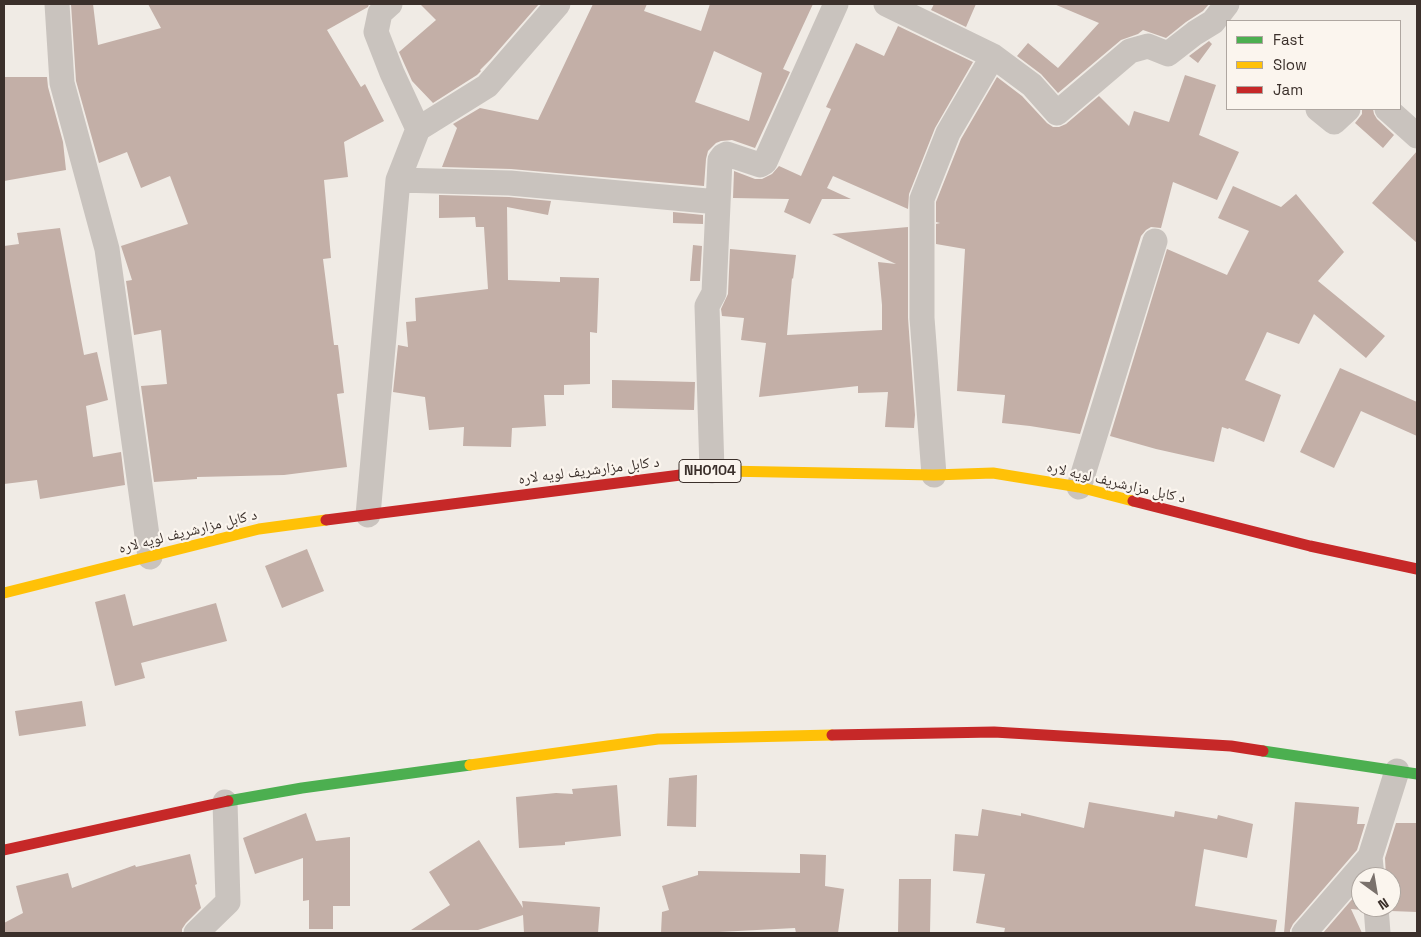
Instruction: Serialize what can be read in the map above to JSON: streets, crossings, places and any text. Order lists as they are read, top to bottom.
{
  "streets": {
    "highway": ["د کابل مزارشریف لویه لاره", "NH0104"]
  },
  "legend": ["Fast", "Slow", "Jam"],
  "north": "bottom right"
}
